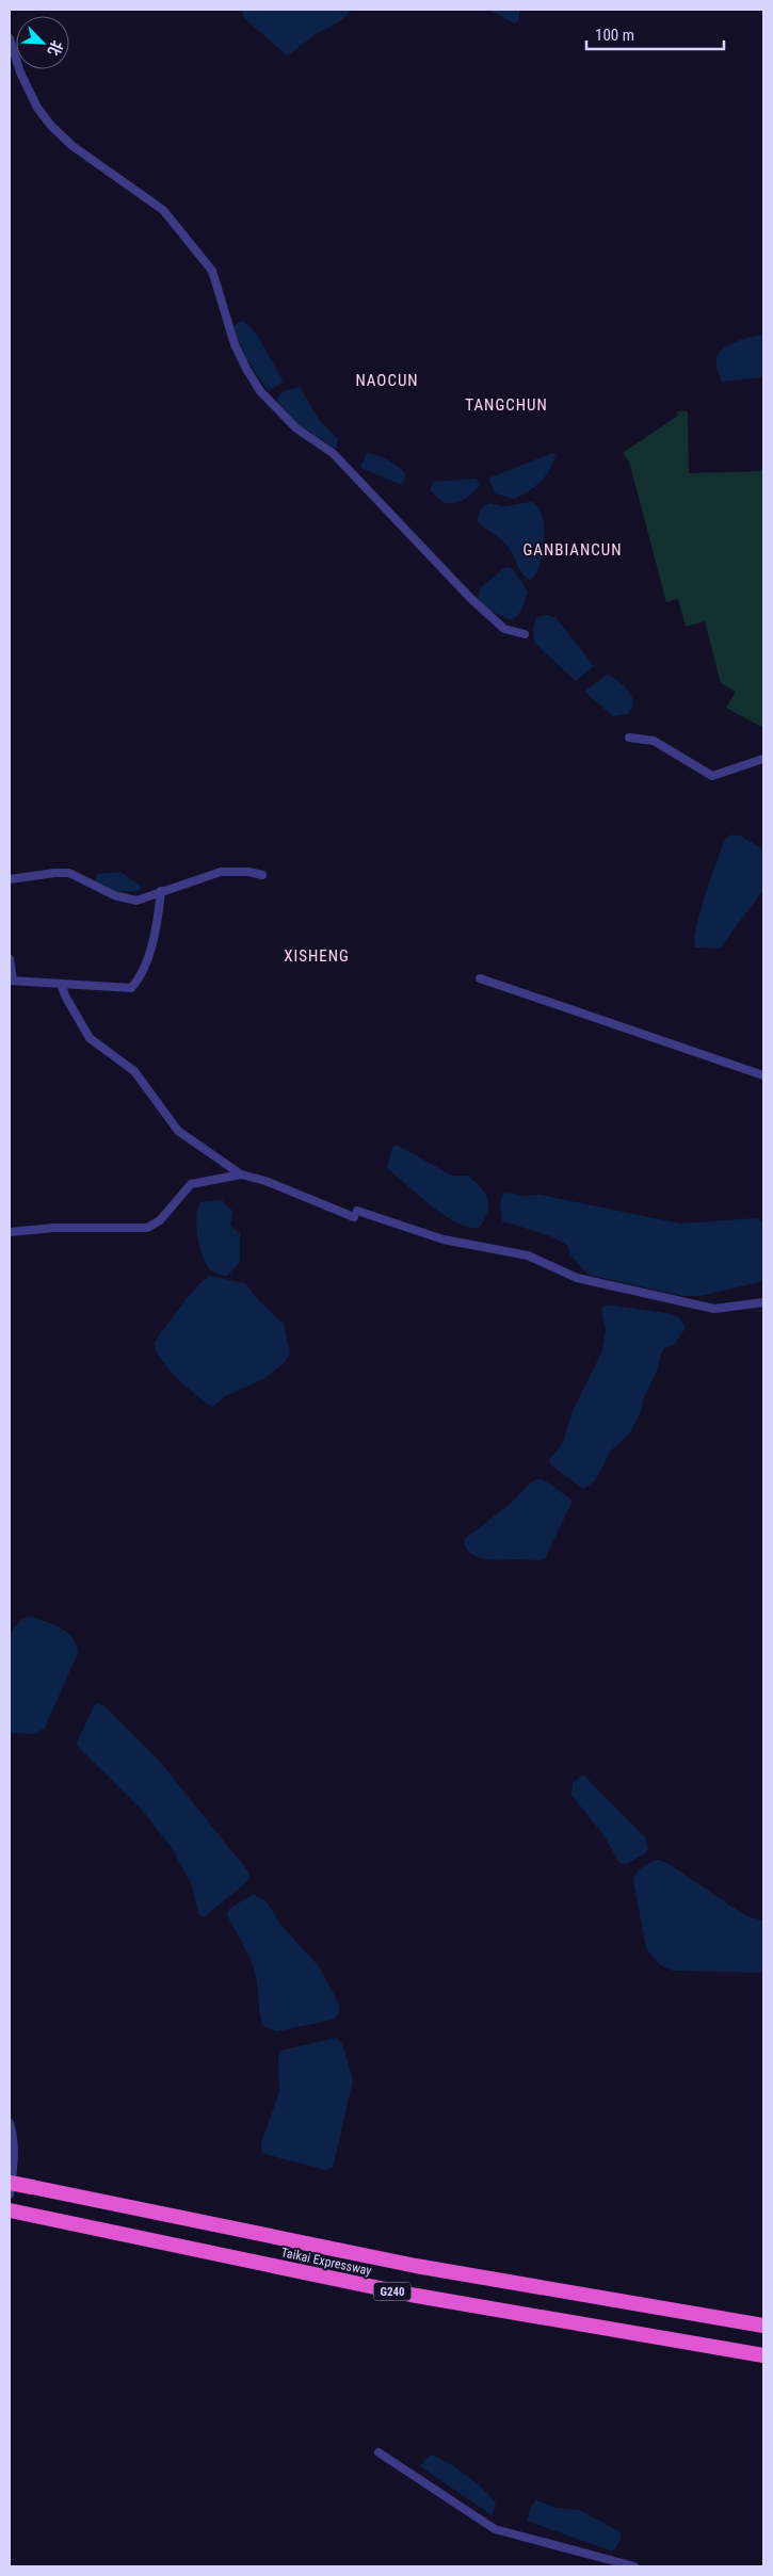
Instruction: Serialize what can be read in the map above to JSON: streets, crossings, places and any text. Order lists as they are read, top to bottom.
{
  "streets": {
    "highway": ["Taikai Expressway", "G240"]
  },
  "districts": [
    "NAOCUN",
    "TANGCHUN",
    "GANBIANCUN",
    "XISHENG"
  ],
  "scale_bar": "100 m",
  "north": "bottom right"
}
